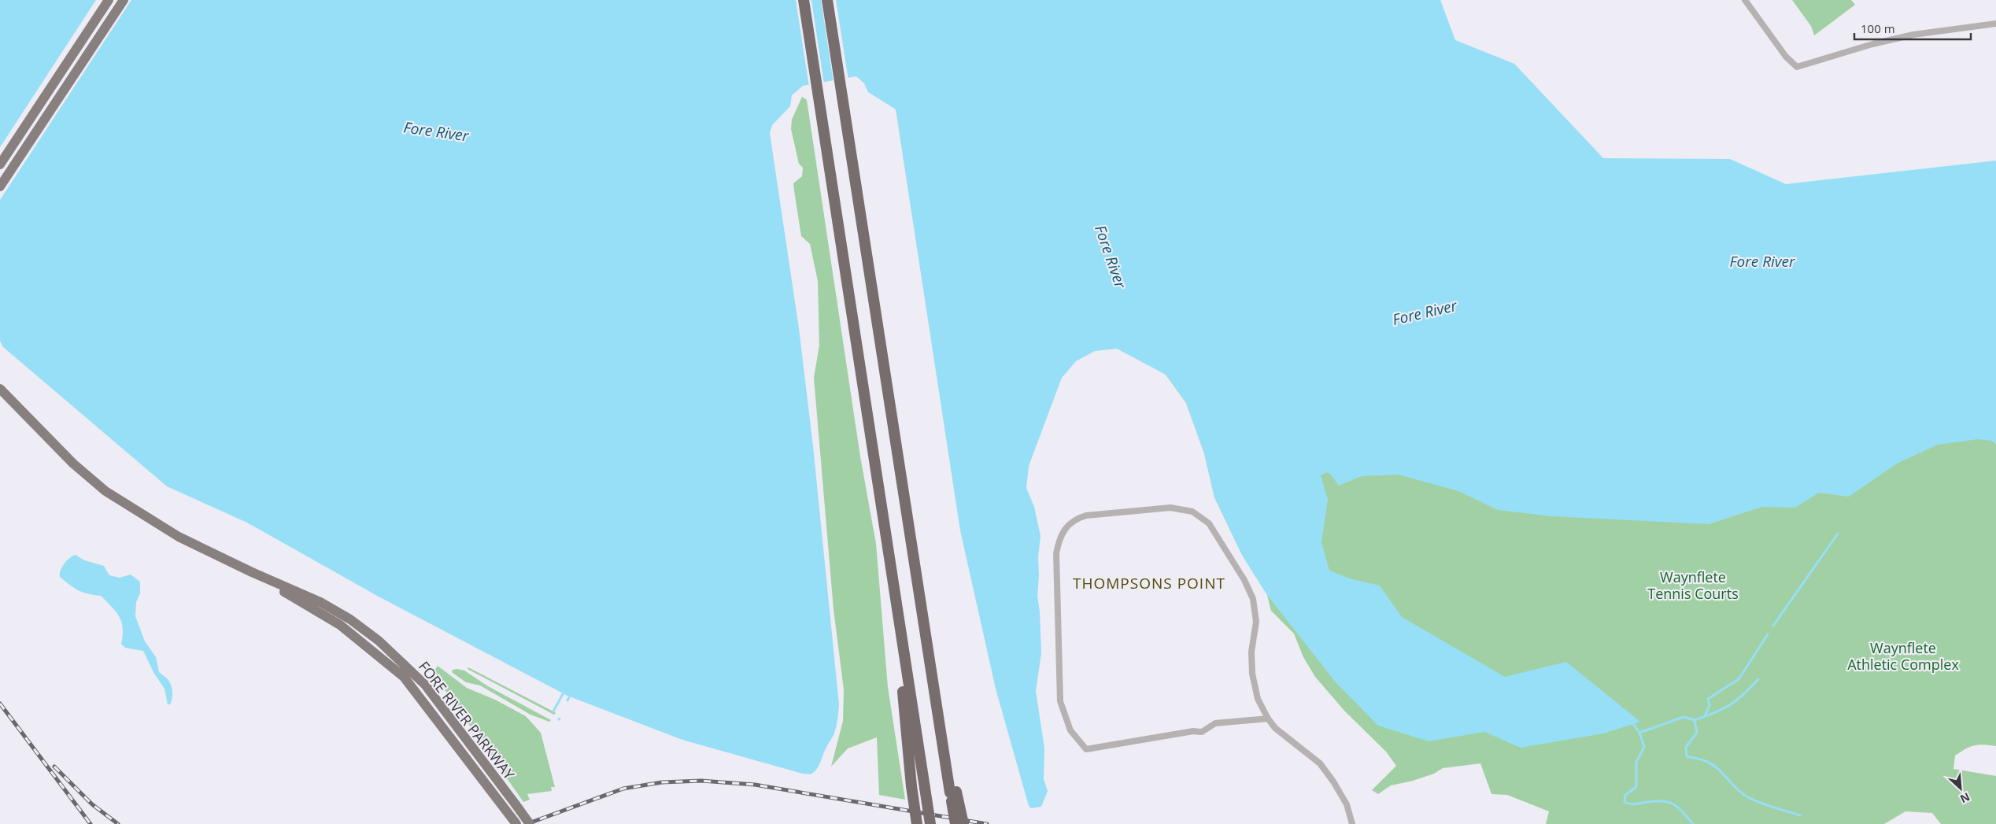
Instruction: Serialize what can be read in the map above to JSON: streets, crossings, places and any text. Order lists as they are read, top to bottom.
{
  "streets": {
    "main road": ["FORE RIVER PARKWAY"]
  },
  "districts": ["THOMPSONS POINT"],
  "water": ["Fore River"],
  "parks": ["Waynflete Tennis Courts", "Waynflete Athletic Complex"],
  "scale_bar": "100 m",
  "north": "bottom right"
}
